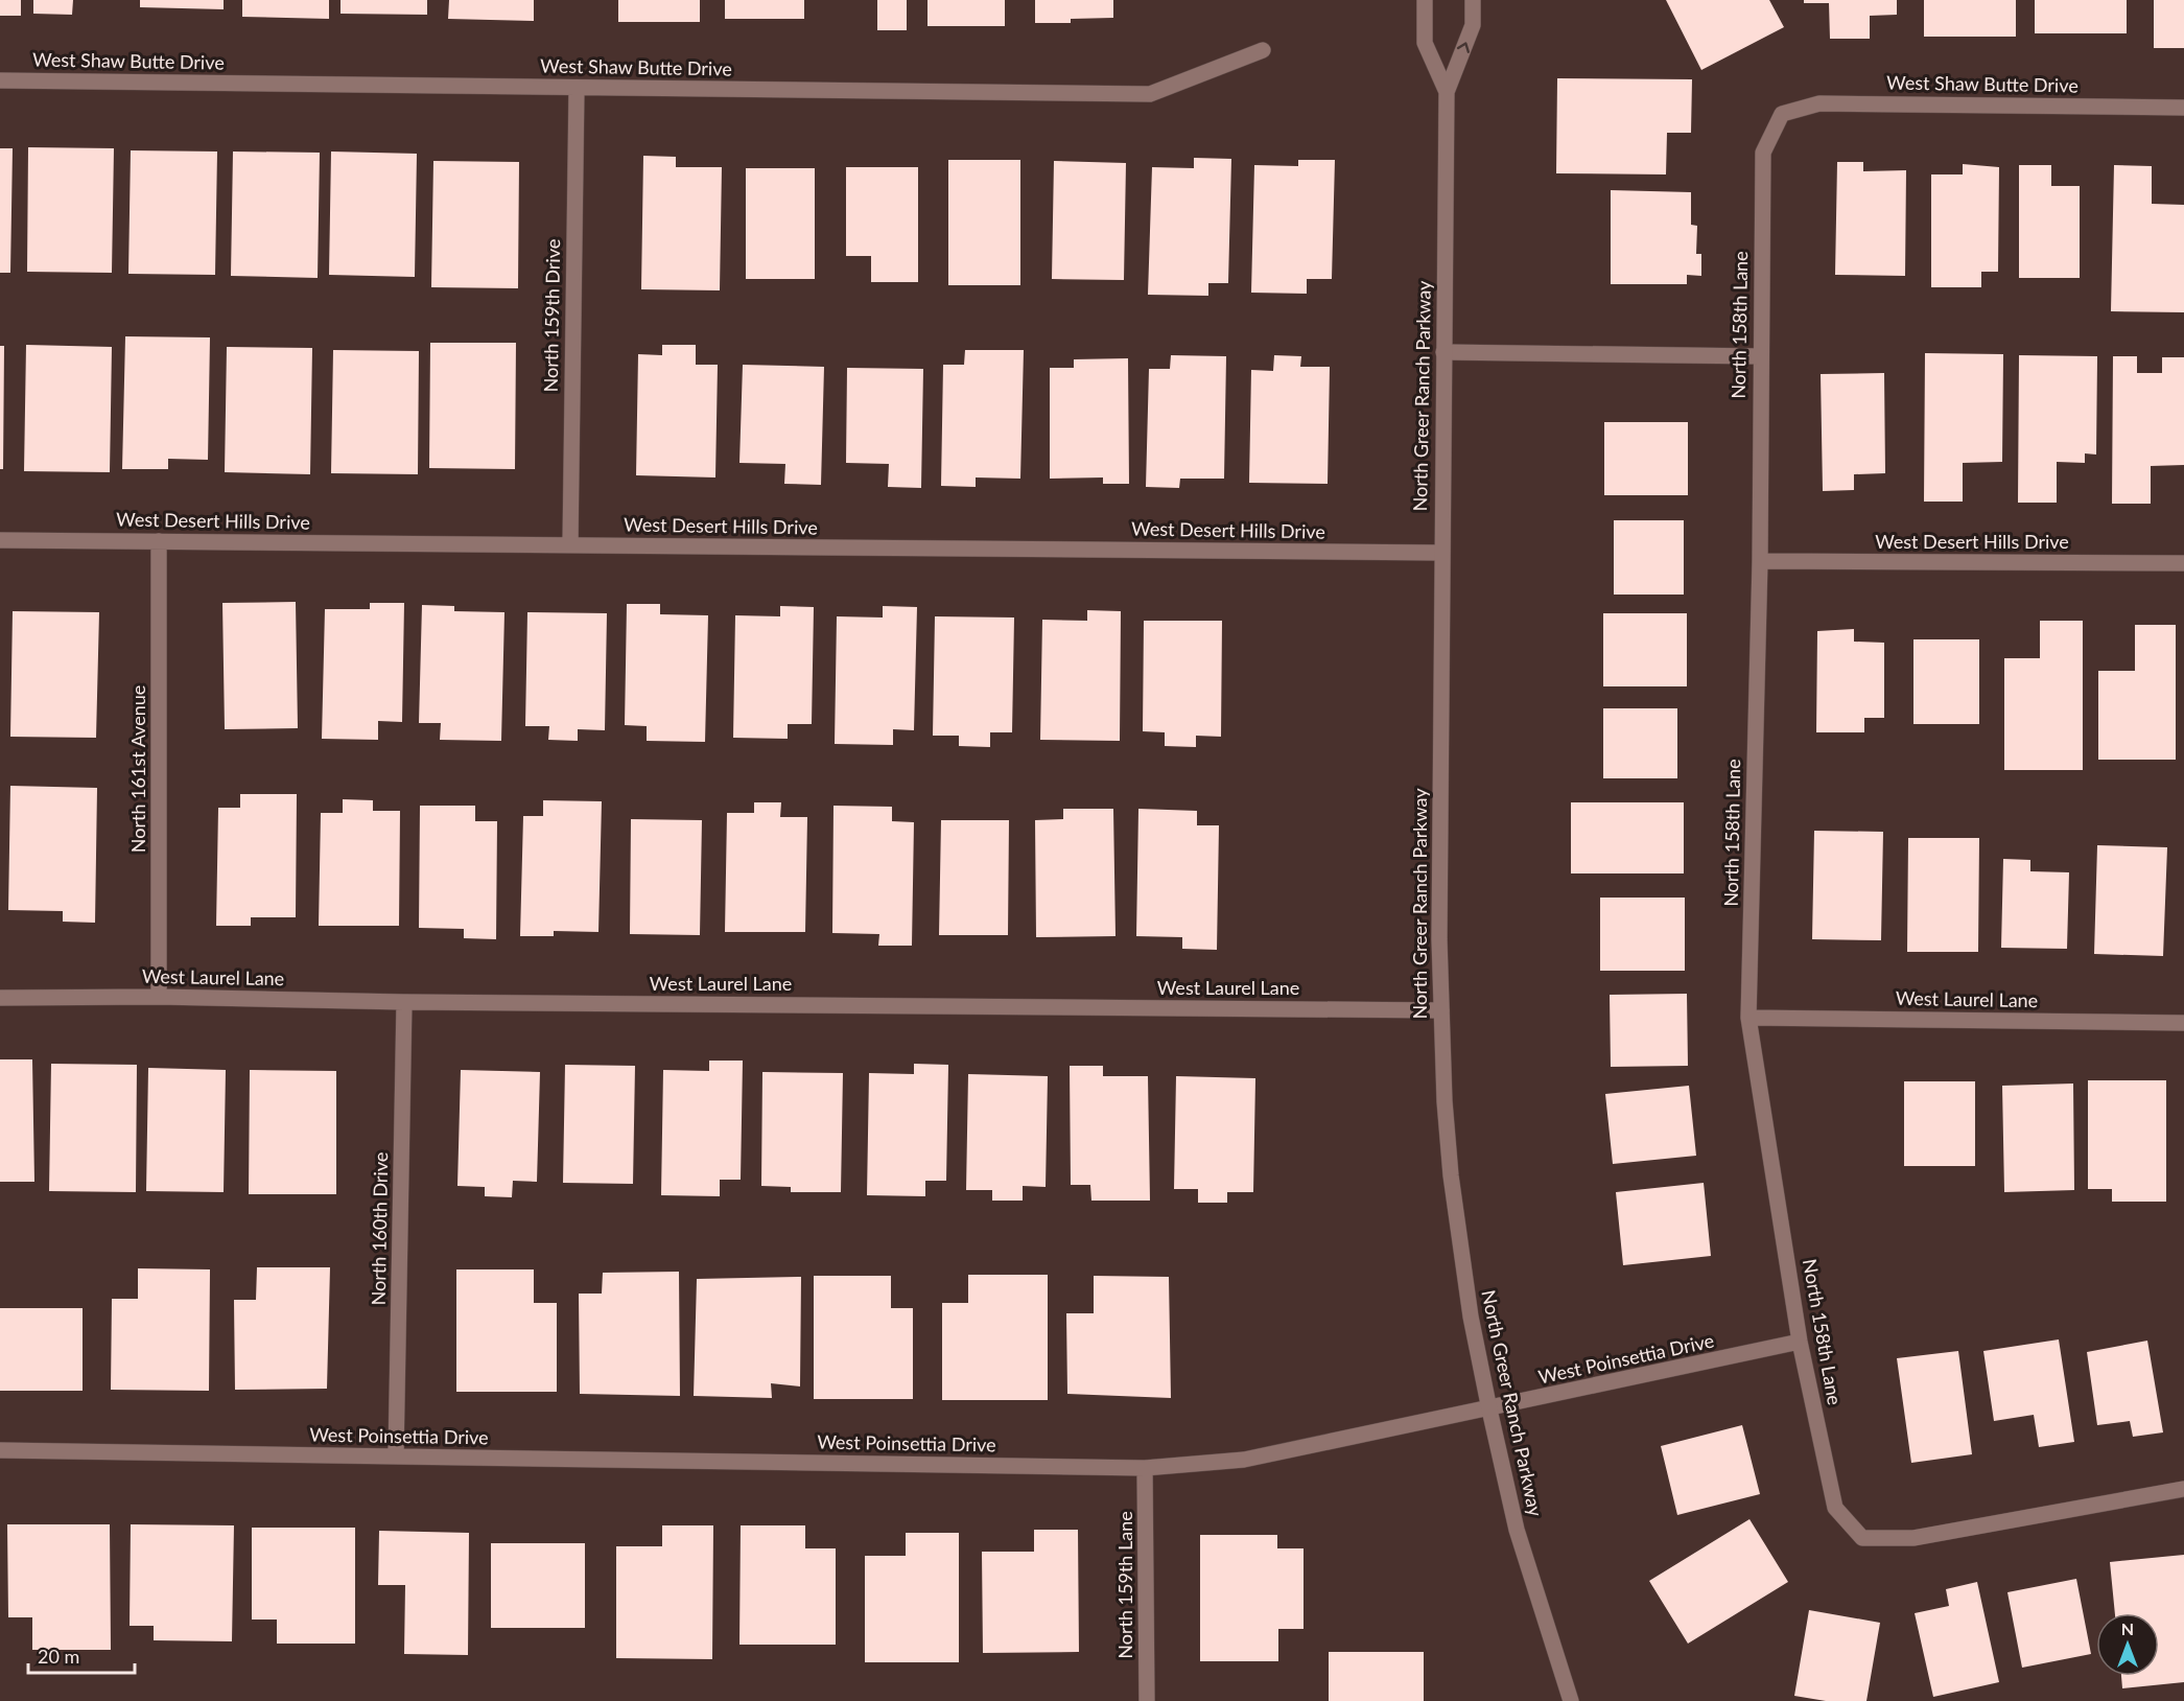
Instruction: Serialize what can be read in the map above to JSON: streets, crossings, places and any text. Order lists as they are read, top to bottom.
{
  "streets": {
    "street": [
      "West Shaw Butte Drive",
      "North 159th Drive",
      "North 158th Lane",
      "North Greer Ranch Parkway",
      "West Desert Hills Drive",
      "North 161st Avenue",
      "West Laurel Lane",
      "North 160th Drive",
      "West Poinsettia Drive",
      "North 159th Lane"
    ]
  },
  "crossings": [
    ["West Shaw Butte Drive", "North 159th Drive"],
    ["West Shaw Butte Drive", "North 158th Lane"],
    ["North 159th Drive", "West Desert Hills Drive"],
    ["North 158th Lane", "West Desert Hills Drive"],
    ["North 158th Lane", "West Laurel Lane"],
    ["North 158th Lane", "West Poinsettia Drive"],
    ["North Greer Ranch Parkway", "West Desert Hills Drive"],
    ["North Greer Ranch Parkway", "West Laurel Lane"],
    ["North Greer Ranch Parkway", "West Poinsettia Drive"],
    ["West Desert Hills Drive", "North 161st Avenue"],
    ["North 161st Avenue", "West Laurel Lane"],
    ["West Laurel Lane", "North 160th Drive"],
    ["North 160th Drive", "West Poinsettia Drive"],
    ["West Poinsettia Drive", "North 159th Lane"]
  ],
  "scale_bar": "20 m",
  "north": "top"
}
